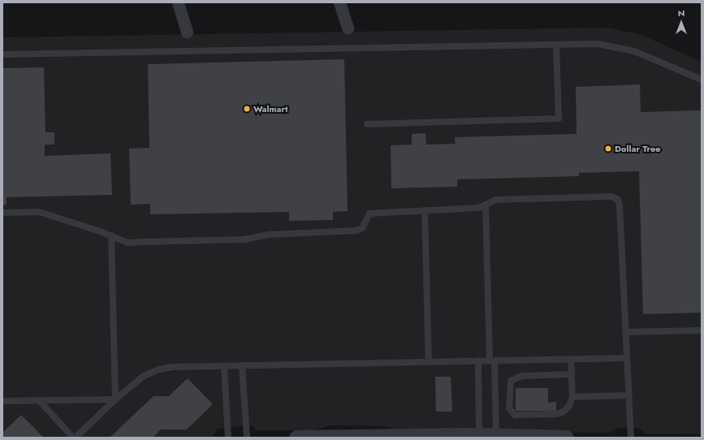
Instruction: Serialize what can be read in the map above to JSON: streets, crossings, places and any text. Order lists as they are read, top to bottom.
{
  "places": ["Walmart", "Dollar Tree"],
  "north": "top"
}
